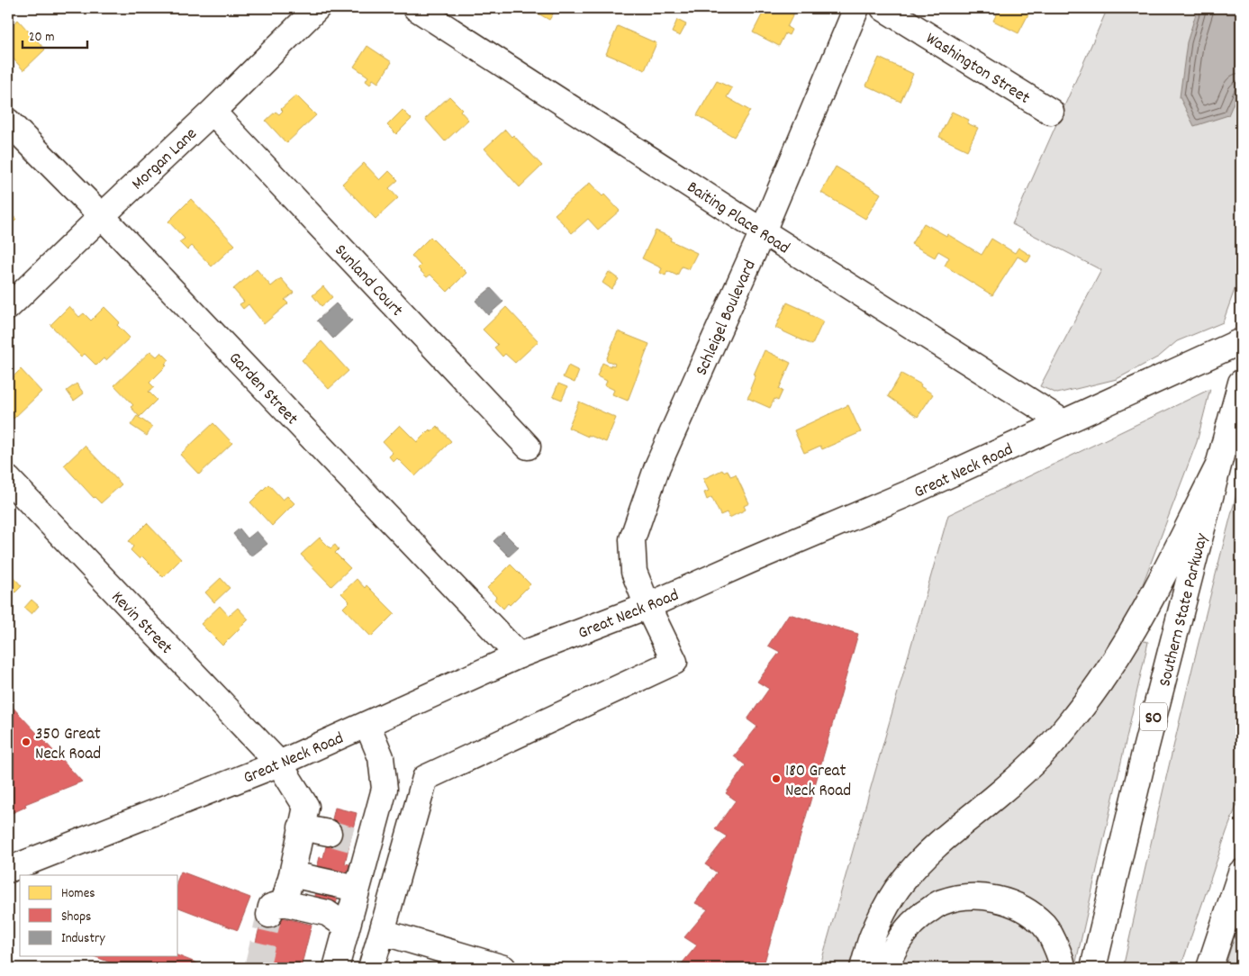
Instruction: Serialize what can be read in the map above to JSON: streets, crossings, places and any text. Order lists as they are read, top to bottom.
{
  "streets": {
    "main road": [
      "Washington Street",
      "Morgan Lane",
      "Baiting Place Road",
      "Sunland Court",
      "Schleigel Boulevard",
      "Garden Street",
      "Great Neck Road",
      "Southern State Parkway",
      "Kevin Street",
      "SO"
    ]
  },
  "crossings": [
    ["Morgan Lane", "Sunland Court"],
    ["Morgan Lane", "Garden Street"],
    ["Baiting Place Road", "Schleigel Boulevard"],
    ["Baiting Place Road", "Great Neck Road"],
    ["Schleigel Boulevard", "Great Neck Road"],
    ["Garden Street", "Great Neck Road"],
    ["Great Neck Road", "Kevin Street"]
  ],
  "places": ["350 Great Neck Road", "180 Great Neck Road"],
  "legend": ["Homes", "Shops", "Industry"],
  "scale_bar": "20 m"
}
